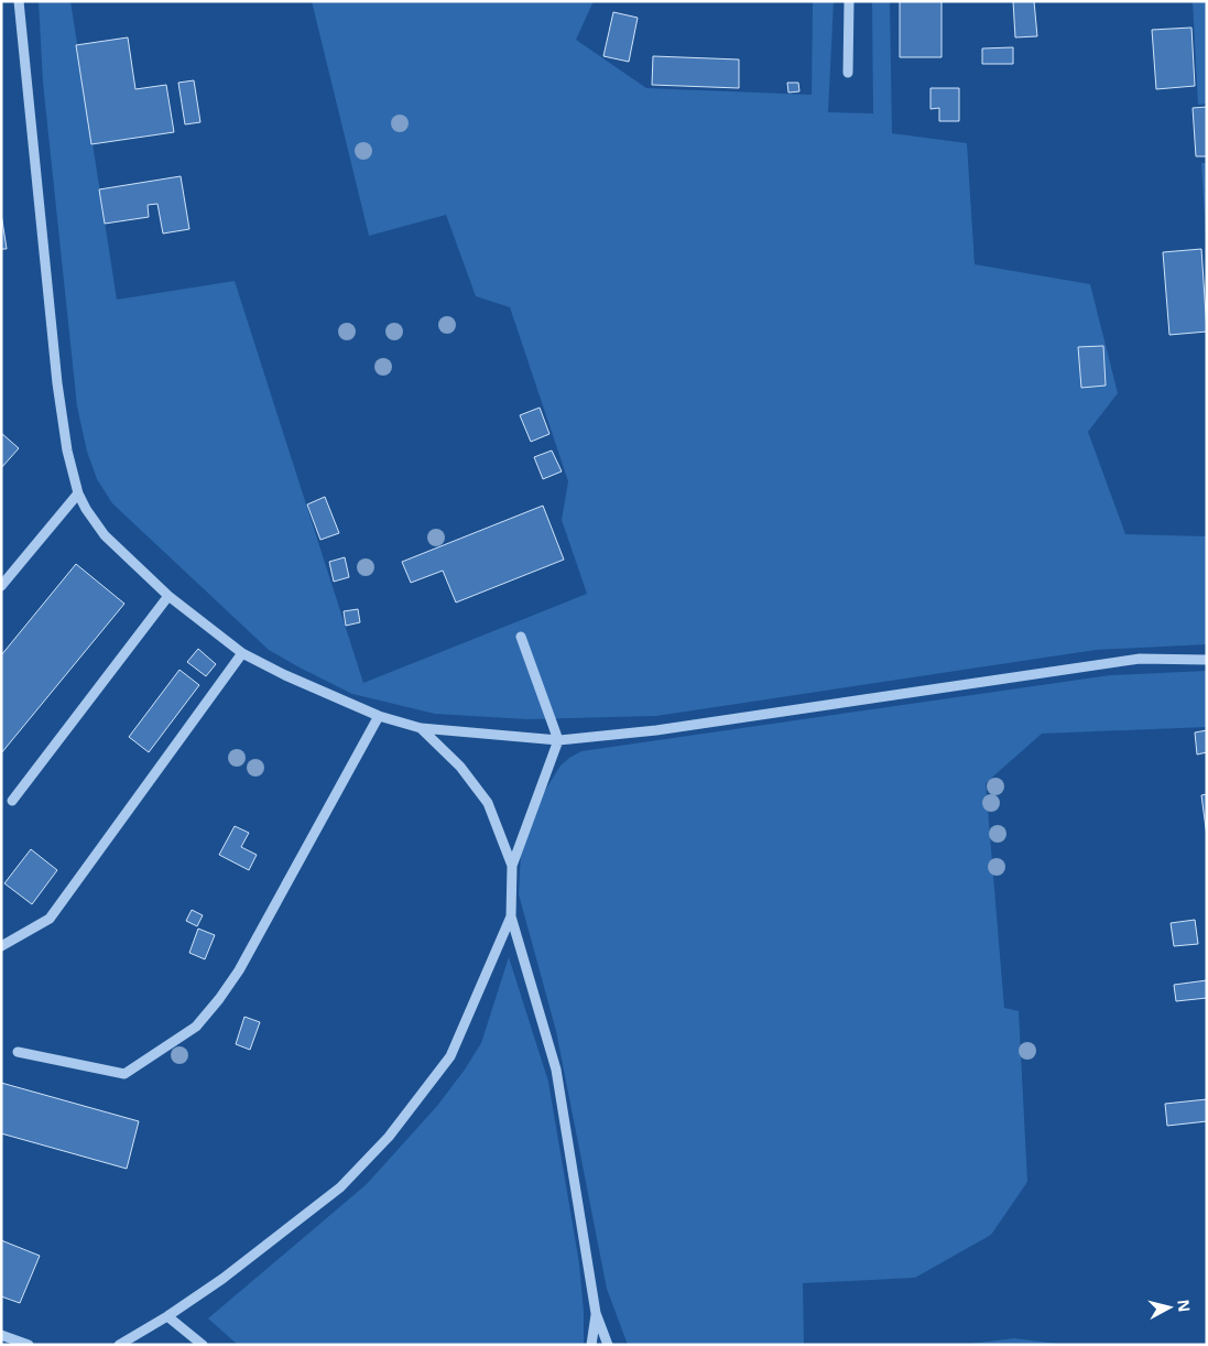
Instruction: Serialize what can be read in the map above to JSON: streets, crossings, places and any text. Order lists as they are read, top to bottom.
{
  "north": "right"
}
